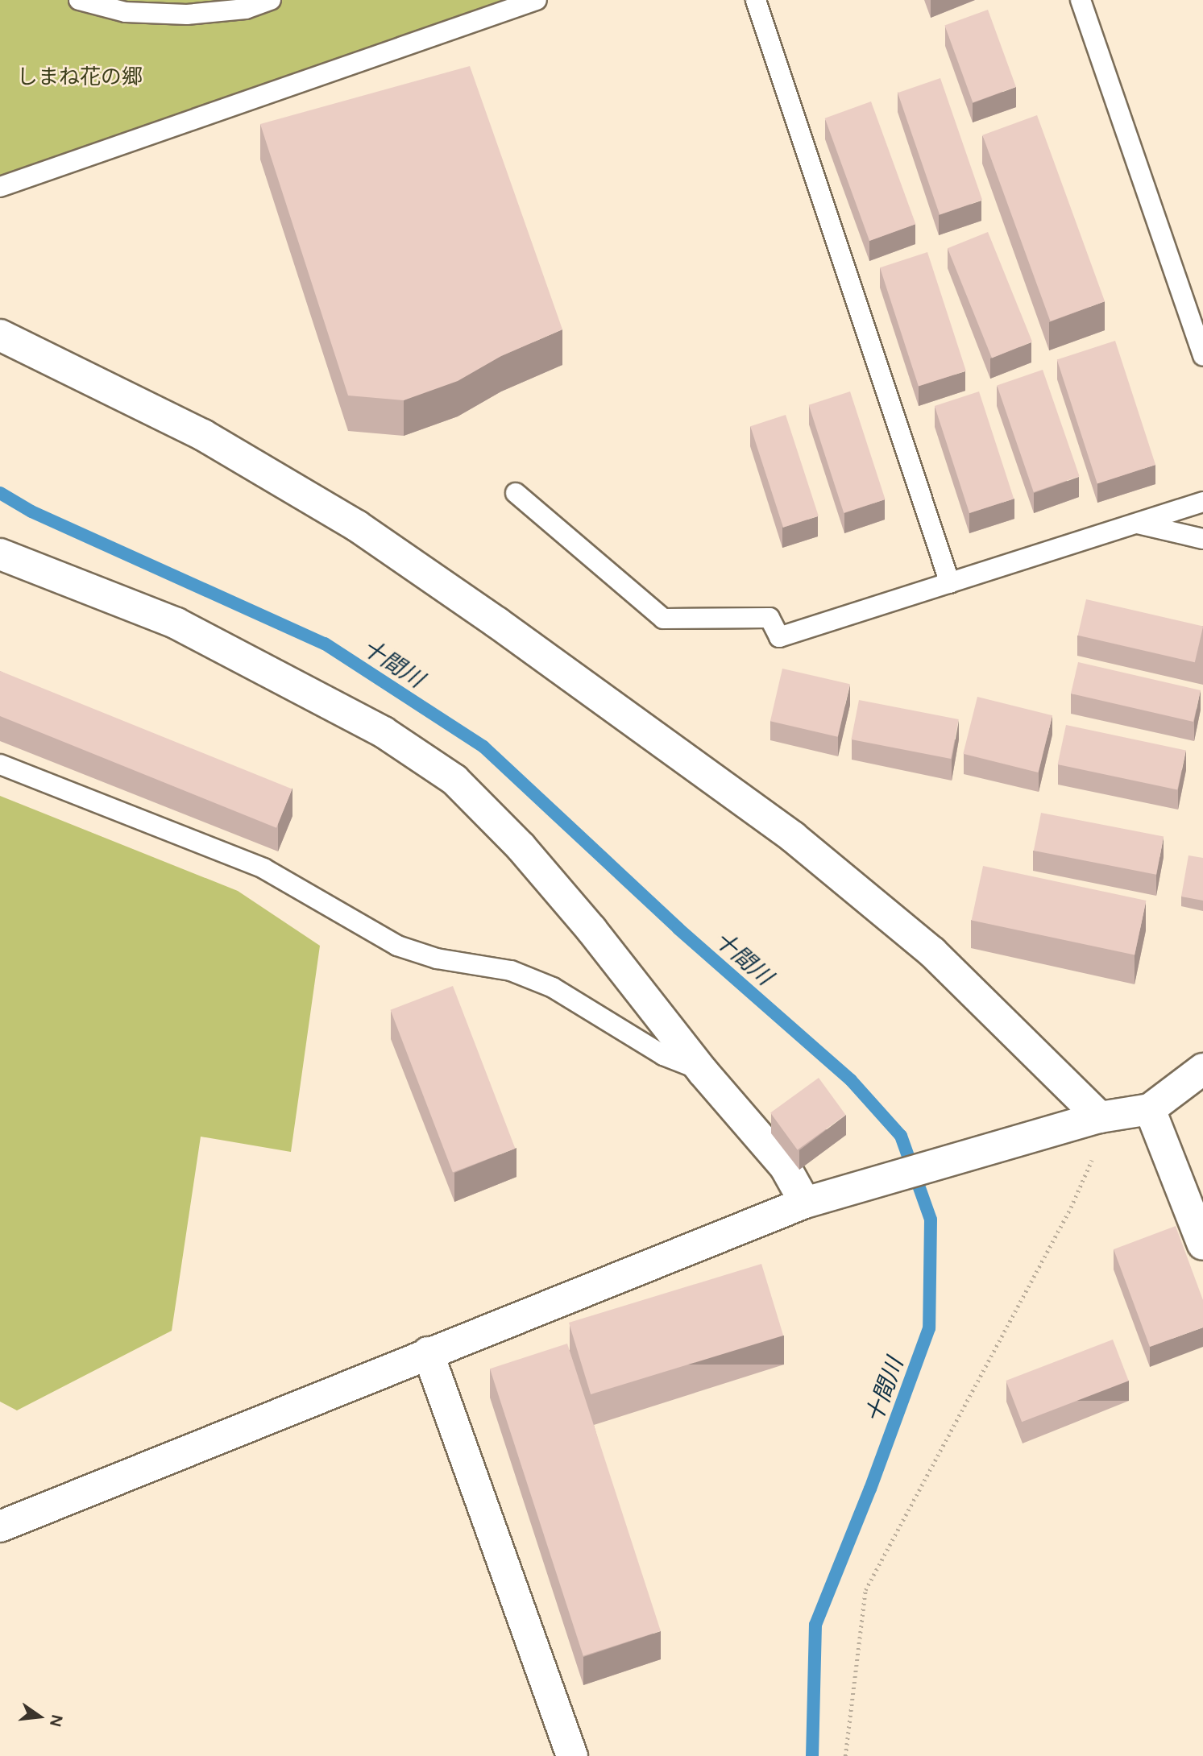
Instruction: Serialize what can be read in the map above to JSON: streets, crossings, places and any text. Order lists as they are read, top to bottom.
{
  "water": ["十間川"],
  "parks": ["しまね花の郷"],
  "north": "right"
}
